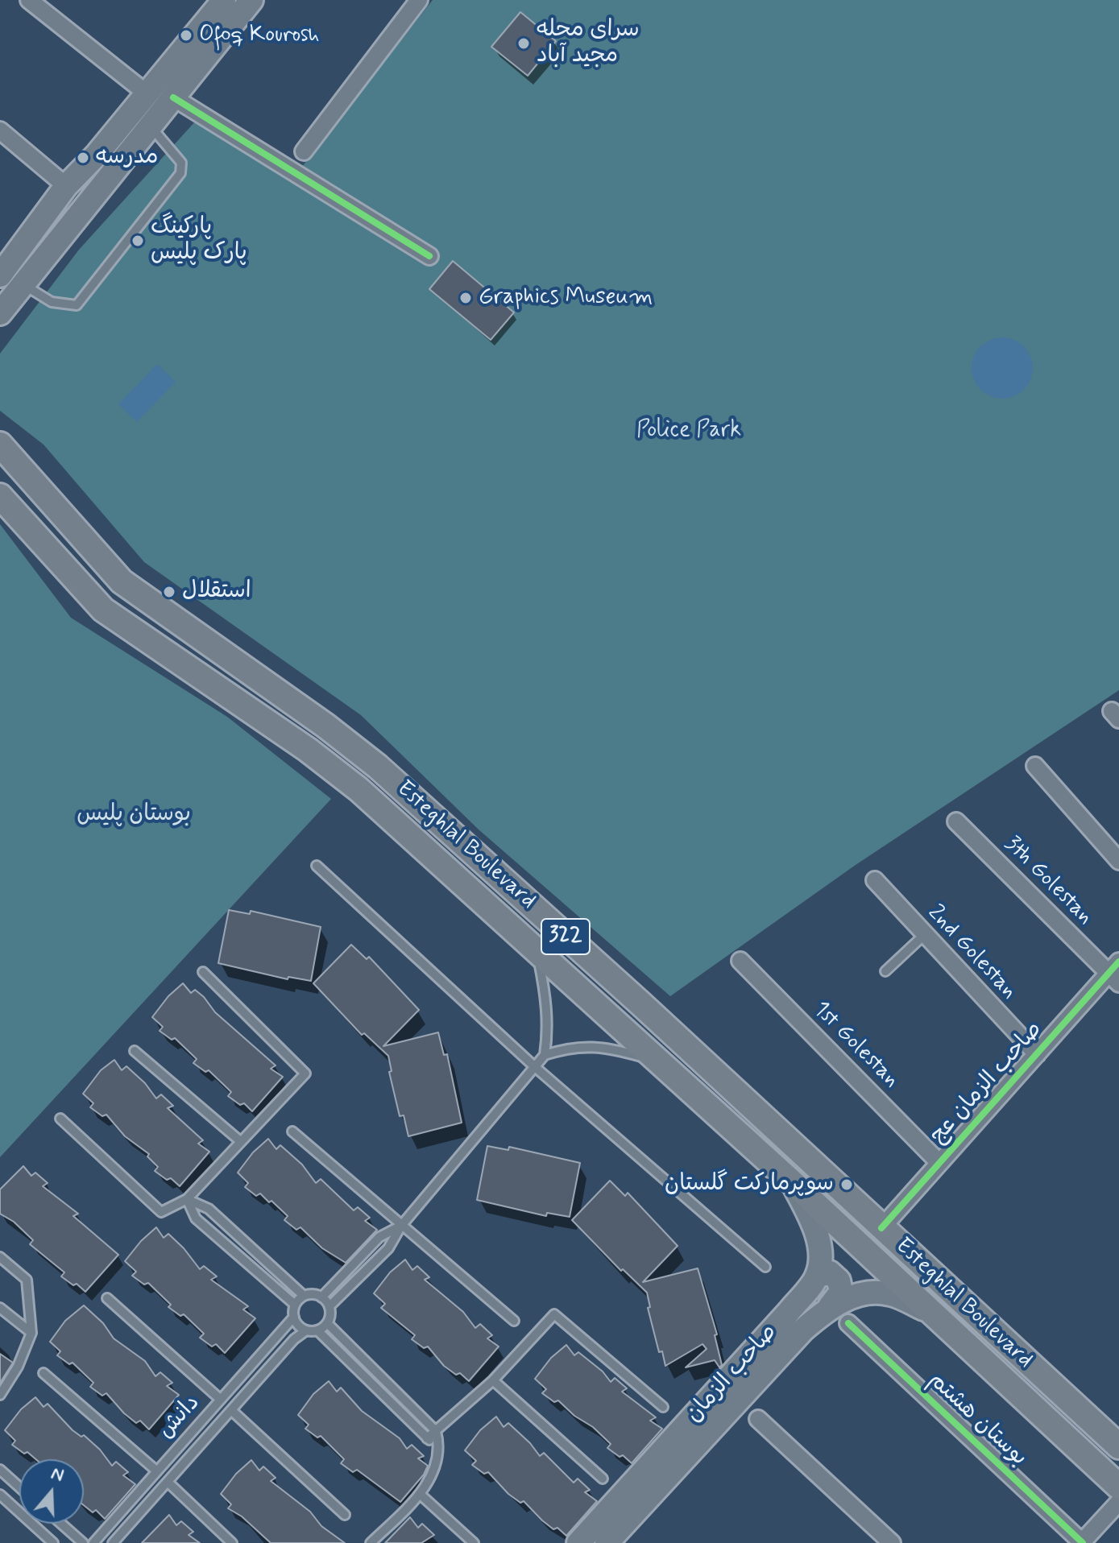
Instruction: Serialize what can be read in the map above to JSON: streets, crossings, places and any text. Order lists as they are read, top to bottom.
{
  "streets": {
    "main road": ["Esteghlal Boulevard", "322", "صاحب الزمان"],
    "street": [
      "3th Golestan",
      "2nd Golestan",
      "1st Golestan",
      "صاحب الزمان عج",
      "بوستان هشتم"
    ],
    "lane": ["دانش"]
  },
  "crossings": [
    ["Esteghlal Boulevard", "صاحب الزمان عج"],
    ["Esteghlal Boulevard", "صاحب الزمان"],
    ["3th Golestan", "صاحب الزمان عج"],
    ["2nd Golestan", "صاحب الزمان عج"],
    ["1st Golestan", "صاحب الزمان عج"]
  ],
  "parks": ["Police Park", "بوستان پلیس"],
  "places": [
    "Ofoq Kourosh",
    "سرای محله مجید آباد",
    "مدرسه",
    "پارکینگ پارک پلیس",
    "Graphics Museum",
    "استقلال",
    "سوپرمارکت گلستان"
  ],
  "north": "top"
}
